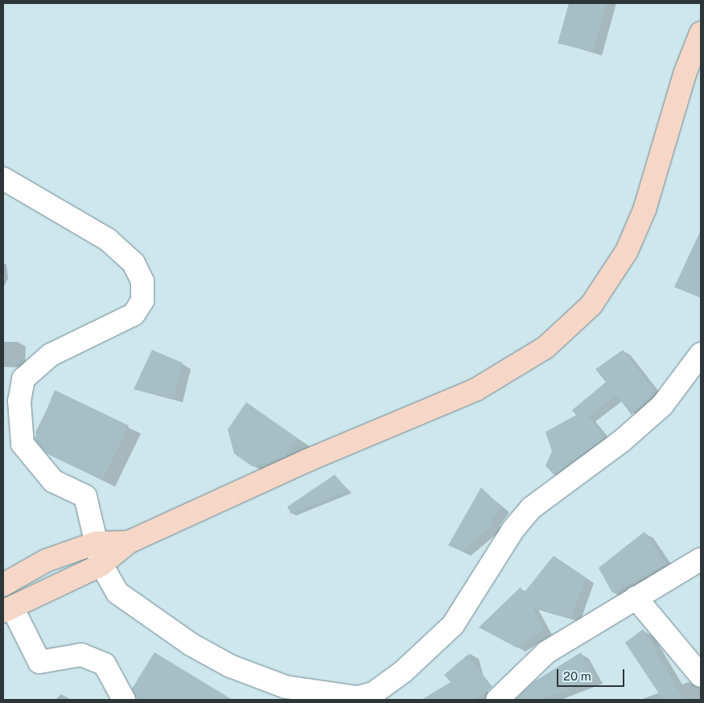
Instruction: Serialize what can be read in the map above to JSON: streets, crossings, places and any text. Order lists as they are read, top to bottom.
{
  "scale_bar": "20 m"
}
